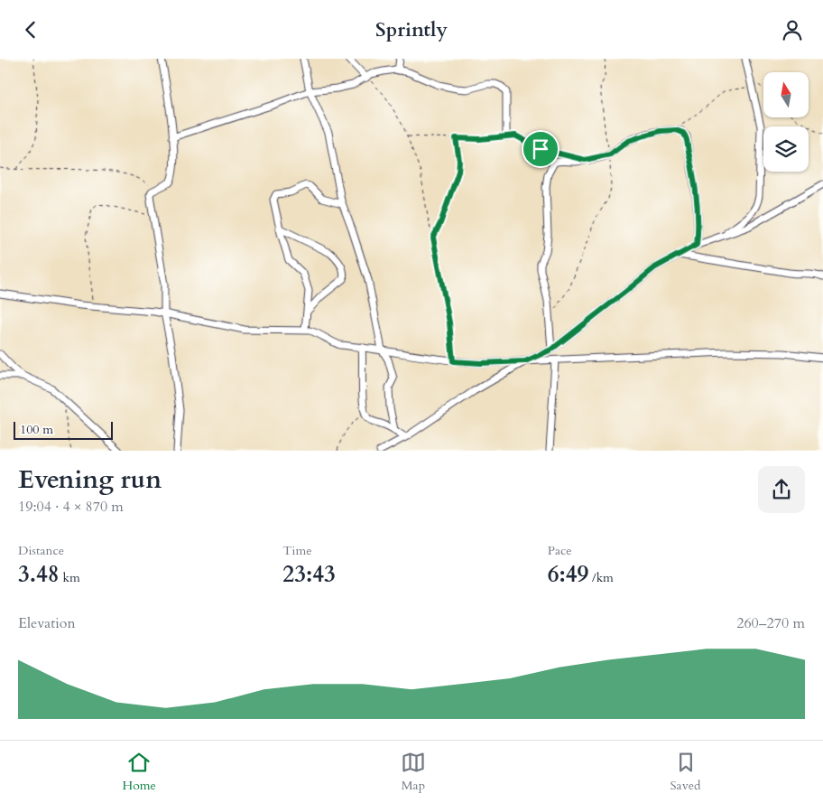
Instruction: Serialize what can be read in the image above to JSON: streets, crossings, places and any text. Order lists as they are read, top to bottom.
{
  "scale_bar": "100 m",
  "north": "top",
  "page": {
    "header": "Sprintly",
    "scale": "100 m",
    "heading": ["Evening run", "19:04 · 4 × 870 m"],
    "stats": [
      ["Distance", "3.48 km"],
      ["Time", "23:43"],
      ["Pace", "6:49 /km"]
    ],
    "chart": ["Elevation", "260–270 m"],
    "tabs": ["Home", "Map", "Saved"]
  }
}
